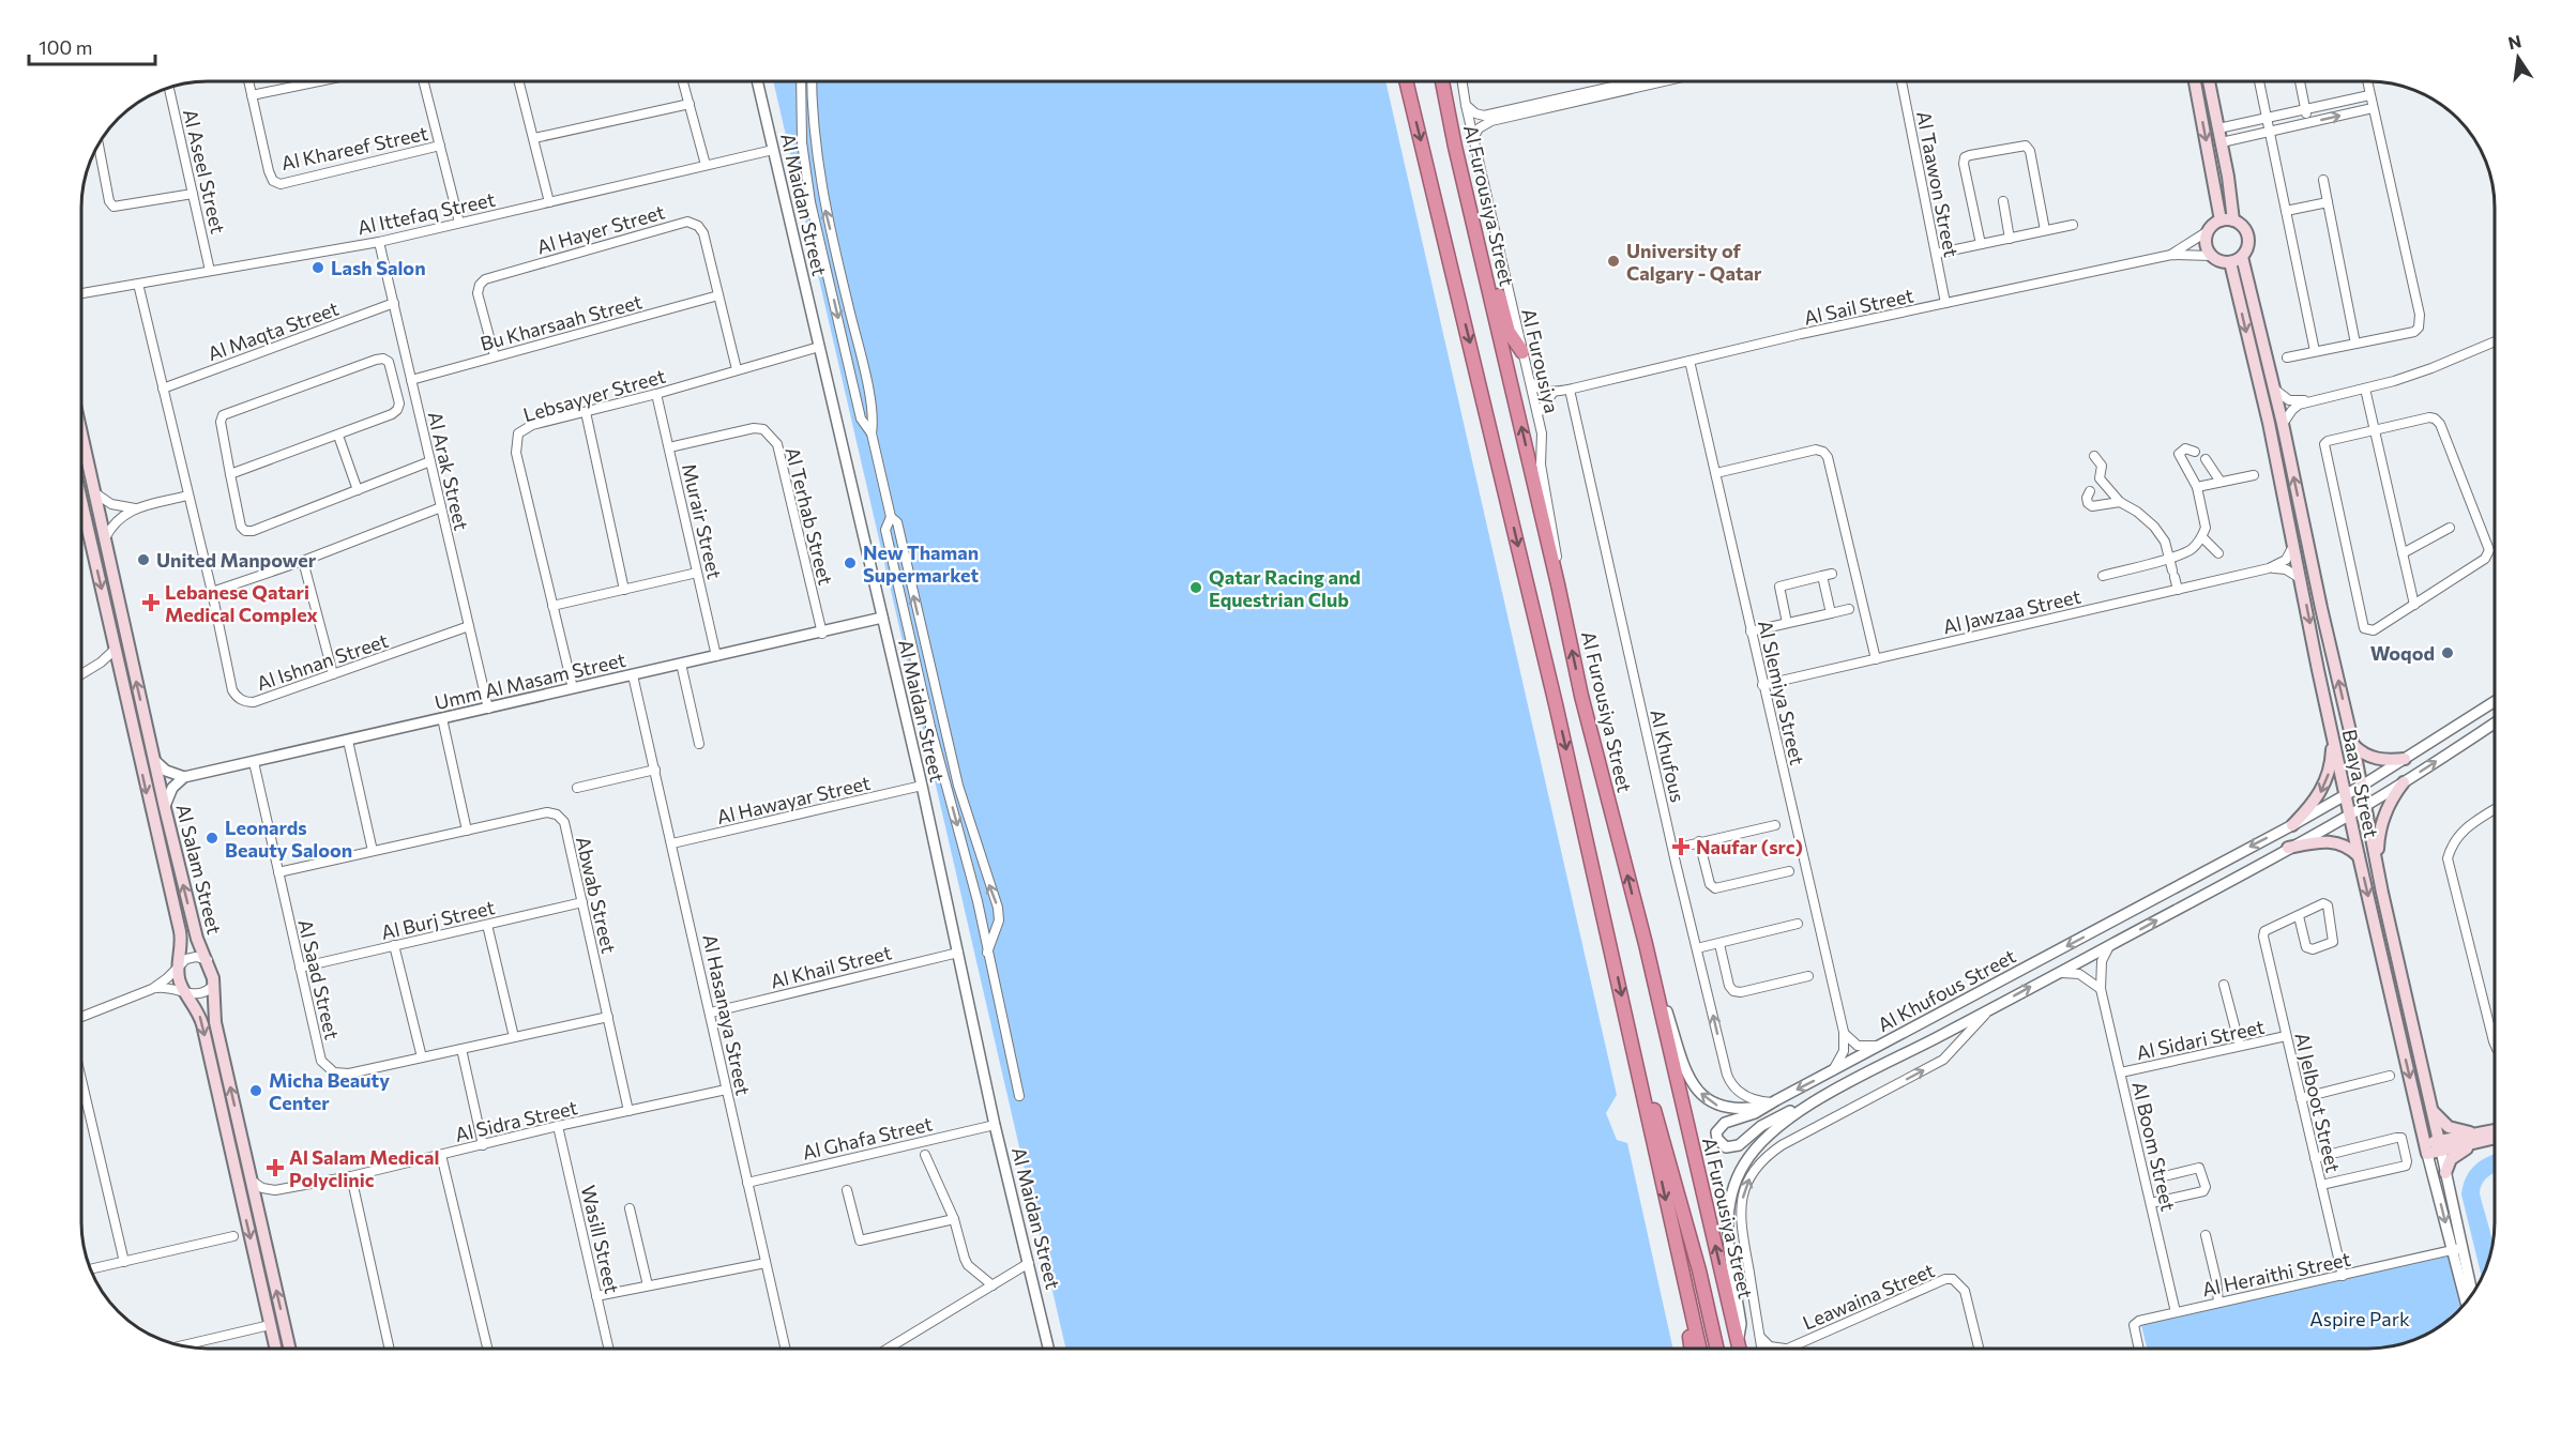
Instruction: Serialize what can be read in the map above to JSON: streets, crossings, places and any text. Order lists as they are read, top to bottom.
{
  "streets": {
    "highway": ["Al Furousiya Street"],
    "main road": ["Baaya Street", "Al Salam Street"],
    "street": [
      "Al Khareef Street",
      "Al Aseel Street",
      "Al Taawon Street",
      "Al Maidan Street",
      "Al Ittefaq Street",
      "Al Hayer Street",
      "Al Sail Street",
      "Bu Kharsaah Street",
      "Al Maqta Street",
      "Al Furousiya",
      "Lebsayyer Street",
      "Al Arak Street",
      "Al Terhab Street",
      "Murair Street",
      "Al Jawzaa Street",
      "Al Ishnan Street",
      "Umm Al Masam Street",
      "Al Slemiya Street",
      "Al Khufous",
      "Al Hawayar Street",
      "Abwab Street",
      "Al Burj Street",
      "Al Khail Street",
      "Al Saad Street",
      "Al Khufous Street",
      "Al Hasanaya Street",
      "Al Sidari Street",
      "Al Jelboot Street",
      "Al Sidra Street",
      "Al Ghafa Street",
      "Al Boom Street",
      "Wasill Street",
      "Al Heraithi Street",
      "Leawaina Street"
    ]
  },
  "crossings": [
    ["Al Aseel Street", "Al Ittefaq Street"],
    ["Al Taawon Street", "Al Sail Street"],
    ["Al Maidan Street", "Al Ittefaq Street"],
    ["Al Maidan Street", "Lebsayyer Street"],
    ["Al Maidan Street", "Umm Al Masam Street"],
    ["Al Maidan Street", "Al Hawayar Street"],
    ["Al Maidan Street", "Al Khail Street"],
    ["Al Maidan Street", "Al Ghafa Street"],
    ["Al Furousiya Street", "Al Furousiya"],
    ["Al Furousiya Street", "Al Khufous Street"],
    ["Al Ittefaq Street", "Al Arak Street"],
    ["Al Ittefaq Street", "Al Ishnan Street"],
    ["Al Hayer Street", "Bu Kharsaah Street"],
    ["Al Hayer Street", "Lebsayyer Street"],
    ["Al Sail Street", "Al Slemiya Street"],
    ["Al Sail Street", "Al Khufous"],
    ["Al Sail Street", "Baaya Street"],
    ["Bu Kharsaah Street", "Al Arak Street"],
    ["Al Maqta Street", "Al Arak Street"],
    ["Al Maqta Street", "Al Ishnan Street"],
    ["Lebsayyer Street", "Murair Street"],
    ["Lebsayyer Street", "Umm Al Masam Street"],
    ["Al Arak Street", "Al Ishnan Street"],
    ["Al Arak Street", "Umm Al Masam Street"],
    ["Al Terhab Street", "Murair Street"],
    ["Al Terhab Street", "Umm Al Masam Street"],
    ["Murair Street", "Umm Al Masam Street"],
    ["Al Jawzaa Street", "Al Slemiya Street"],
    ["Umm Al Masam Street", "Al Saad Street"],
    ["Umm Al Masam Street", "Al Hasanaya Street"],
    ["Al Slemiya Street", "Al Khufous Street"],
    ["Al Khufous", "Al Khufous Street"],
    ["Baaya Street", "Al Khufous Street"],
    ["Baaya Street", "Al Heraithi Street"],
    ["Al Hawayar Street", "Al Hasanaya Street"],
    ["Abwab Street", "Al Burj Street"],
    ["Abwab Street", "Al Saad Street"],
    ["Abwab Street", "Al Sidra Street"],
    ["Al Burj Street", "Al Saad Street"],
    ["Al Khail Street", "Al Hasanaya Street"],
    ["Al Khufous Street", "Al Boom Street"],
    ["Al Hasanaya Street", "Al Sidra Street"],
    ["Al Hasanaya Street", "Al Ghafa Street"],
    ["Al Sidari Street", "Al Jelboot Street"],
    ["Al Sidari Street", "Al Boom Street"],
    ["Al Jelboot Street", "Al Heraithi Street"],
    ["Al Sidra Street", "Wasill Street"],
    ["Al Boom Street", "Al Heraithi Street"]
  ],
  "parks": ["Aspire Park"],
  "places": {
    "other": [
      "University of Calgary - Qatar",
      "Lash Salon",
      "United Manpower",
      "New Thaman Supermarket",
      "Qatar Racing and Equestrian Club",
      "Woqod",
      "Leonards Beauty Saloon",
      "Micha Beauty Center"
    ],
    "health": ["Lebanese Qatari Medical Complex", "Naufar (src)", "Al Salam Medical Polyclinic"]
  },
  "scale_bar": "100 m",
  "north": "top"
}
